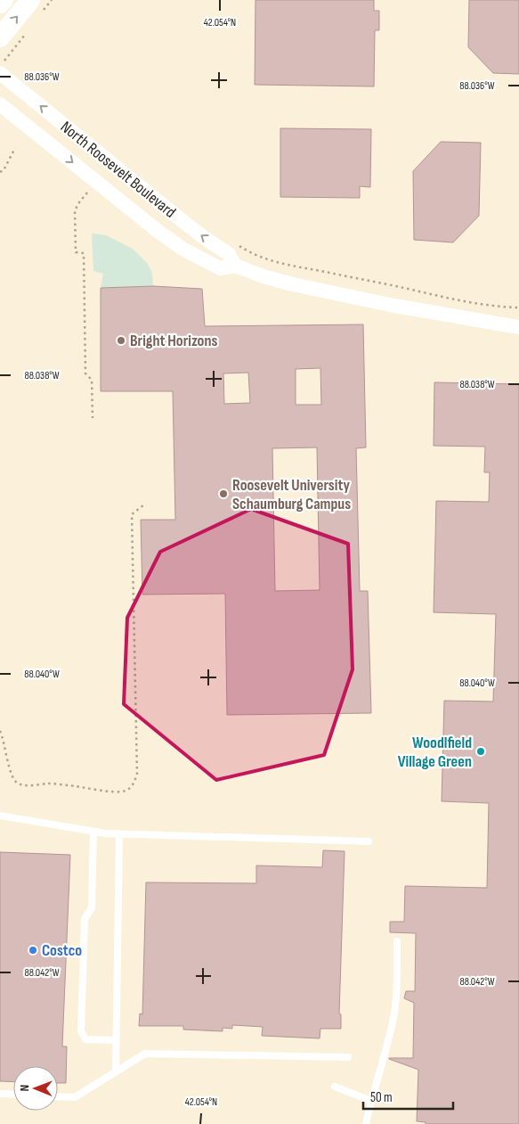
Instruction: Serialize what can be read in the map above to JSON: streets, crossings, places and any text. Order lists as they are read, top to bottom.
{
  "streets": {
    "street": ["North Roosevelt Boulevard"]
  },
  "places": [
    "Bright Horizons",
    "Roosevelt University Schaumburg Campus",
    "Woodlfield Village Green",
    "Costco"
  ],
  "scale_bar": "50 m",
  "north": "left",
  "coordinates": [
    "42.054°N",
    "88.036°W",
    "88.038°W",
    "88.040°W",
    "88.042°W"
  ]
}
